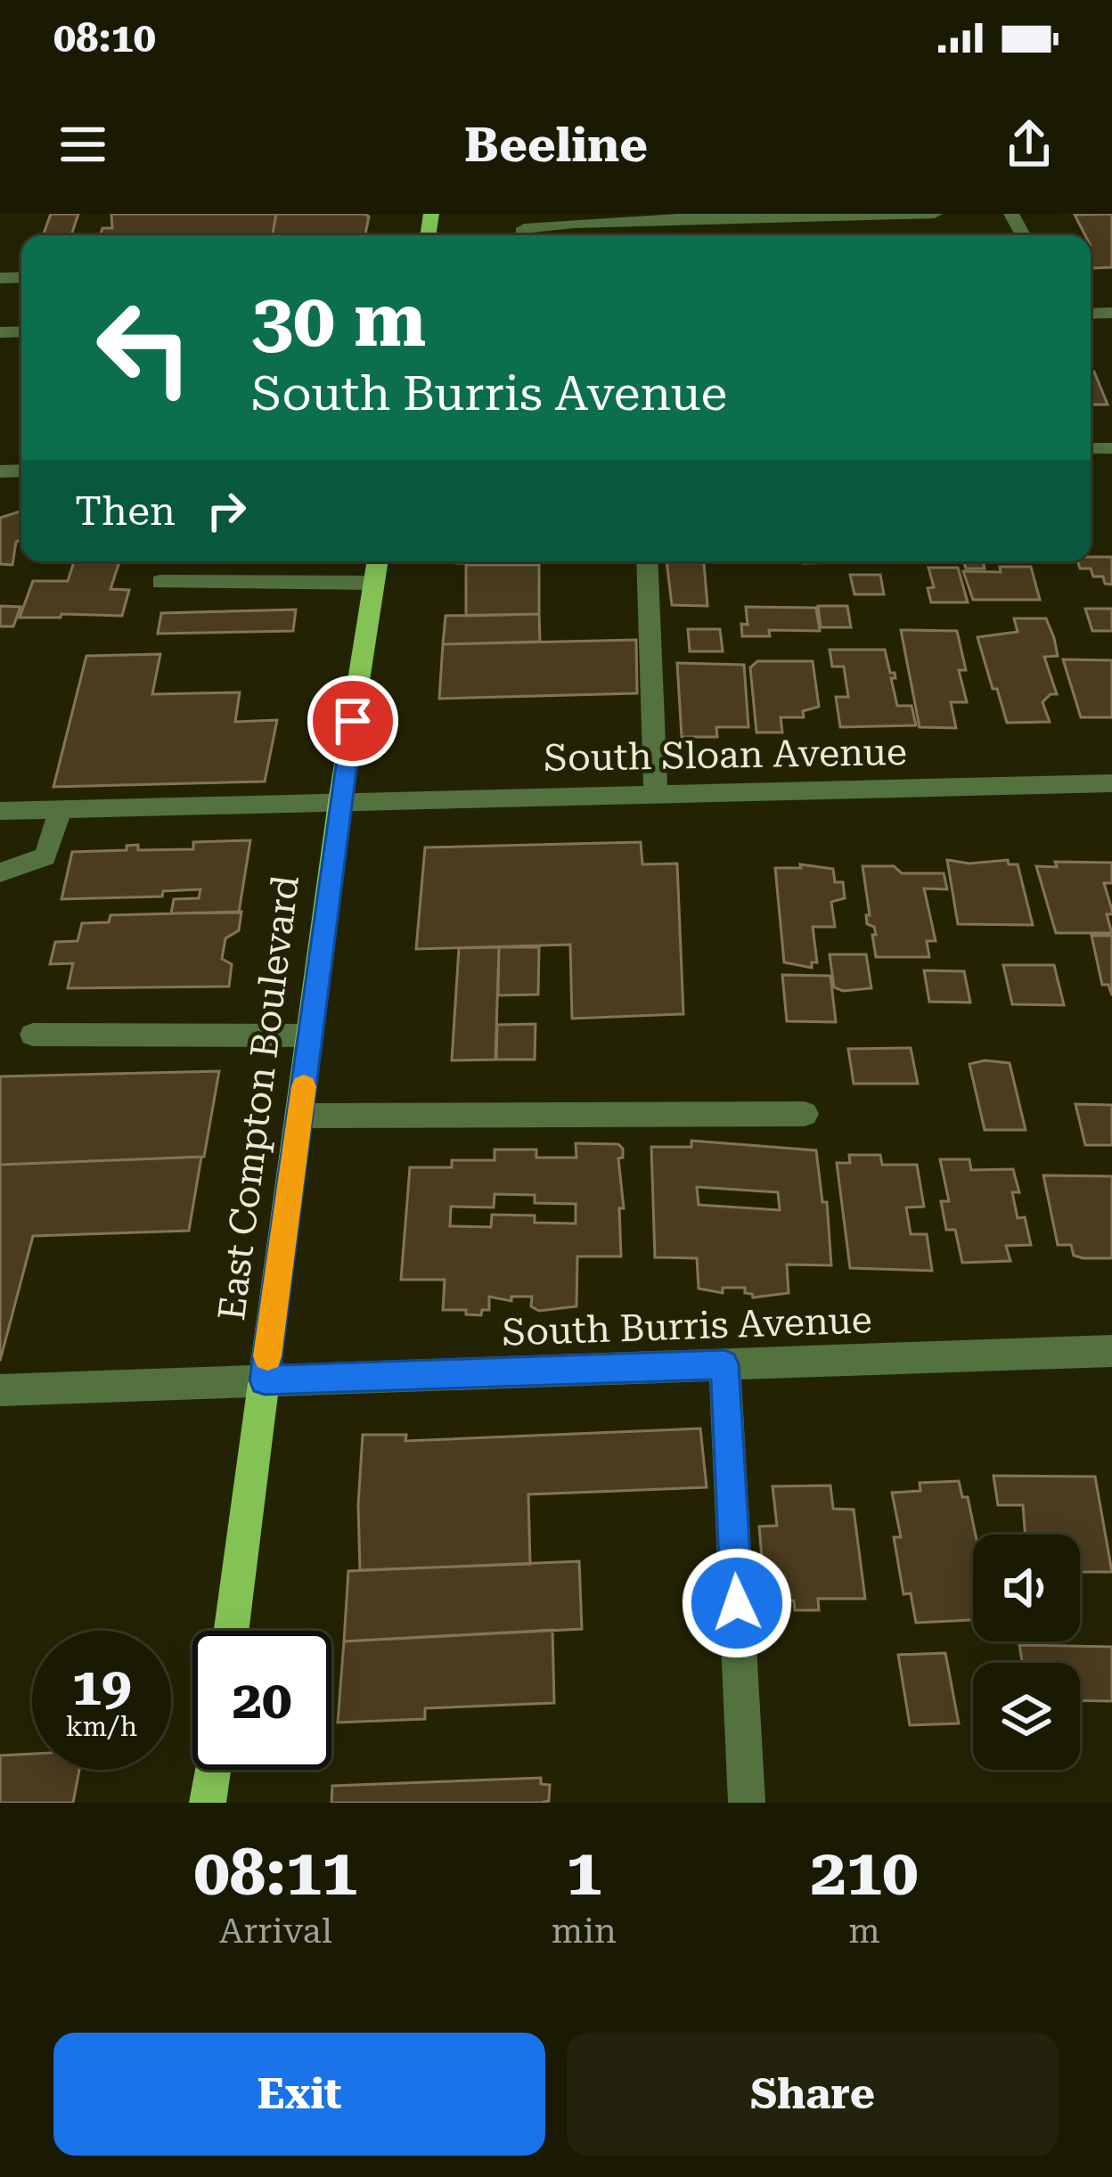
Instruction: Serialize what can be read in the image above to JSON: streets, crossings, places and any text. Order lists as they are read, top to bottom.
{
  "streets": {
    "main road": ["East Compton Boulevard"],
    "street": ["South Sloan Avenue", "South Burris Avenue"]
  },
  "crossings": [
    ["South Sloan Avenue", "East Compton Boulevard"],
    ["East Compton Boulevard", "South Burris Avenue"]
  ],
  "page": {
    "status": "08:10",
    "header": "Beeline",
    "turn": ["30 m", "South Burris Avenue"],
    "then": "Then",
    "speed": "19 km/h",
    "limit": "20",
    "eta": [
      "08:11",
      "Arrival",
      "1",
      "min",
      "210",
      "m"
    ],
    "buttons": ["Exit", "Share"]
  }
}
